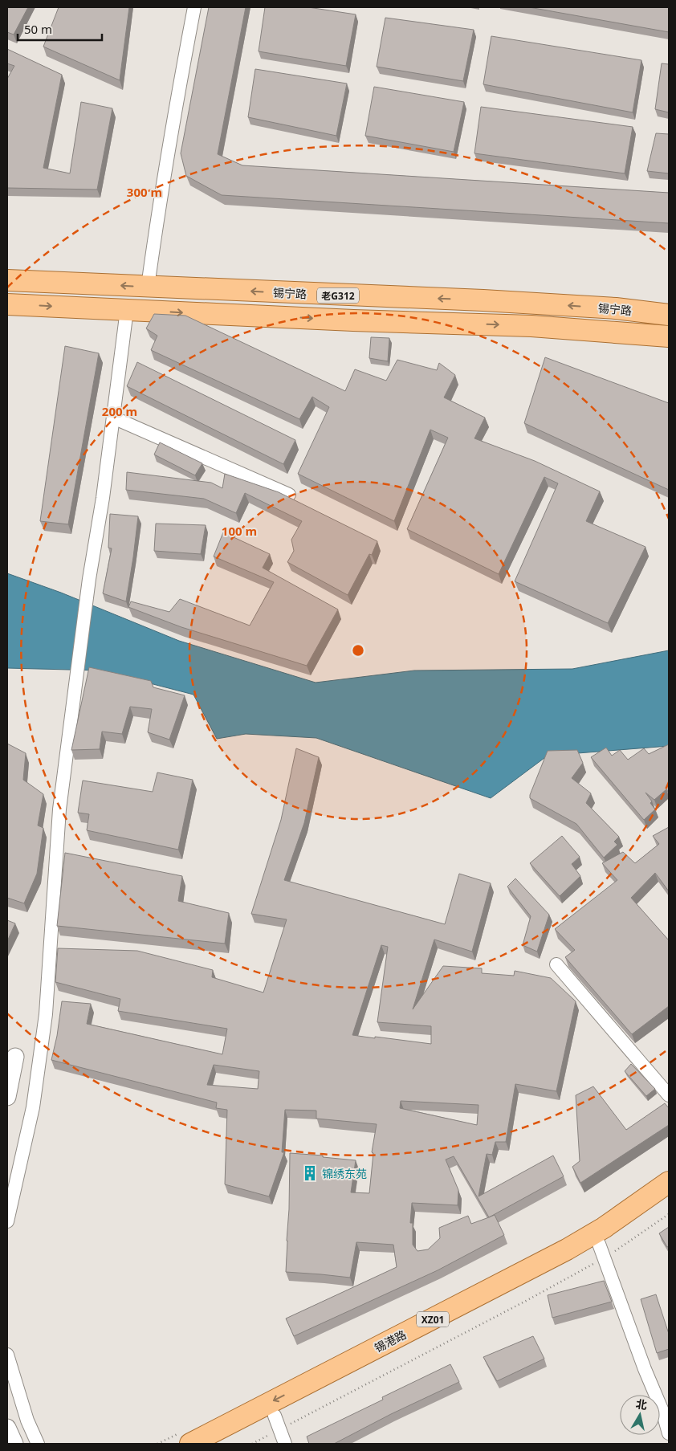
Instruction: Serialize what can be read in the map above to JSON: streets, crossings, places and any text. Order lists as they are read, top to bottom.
{
  "streets": {
    "main road": [
      "锡宁路",
      "老G312",
      "XZ01",
      "锡港路"
    ]
  },
  "places": {
    "building": ["锦绣东苑"]
  },
  "scale_bar": "50 m",
  "north": "top",
  "rings": ["300 m", "200 m", "100 m"]
}
